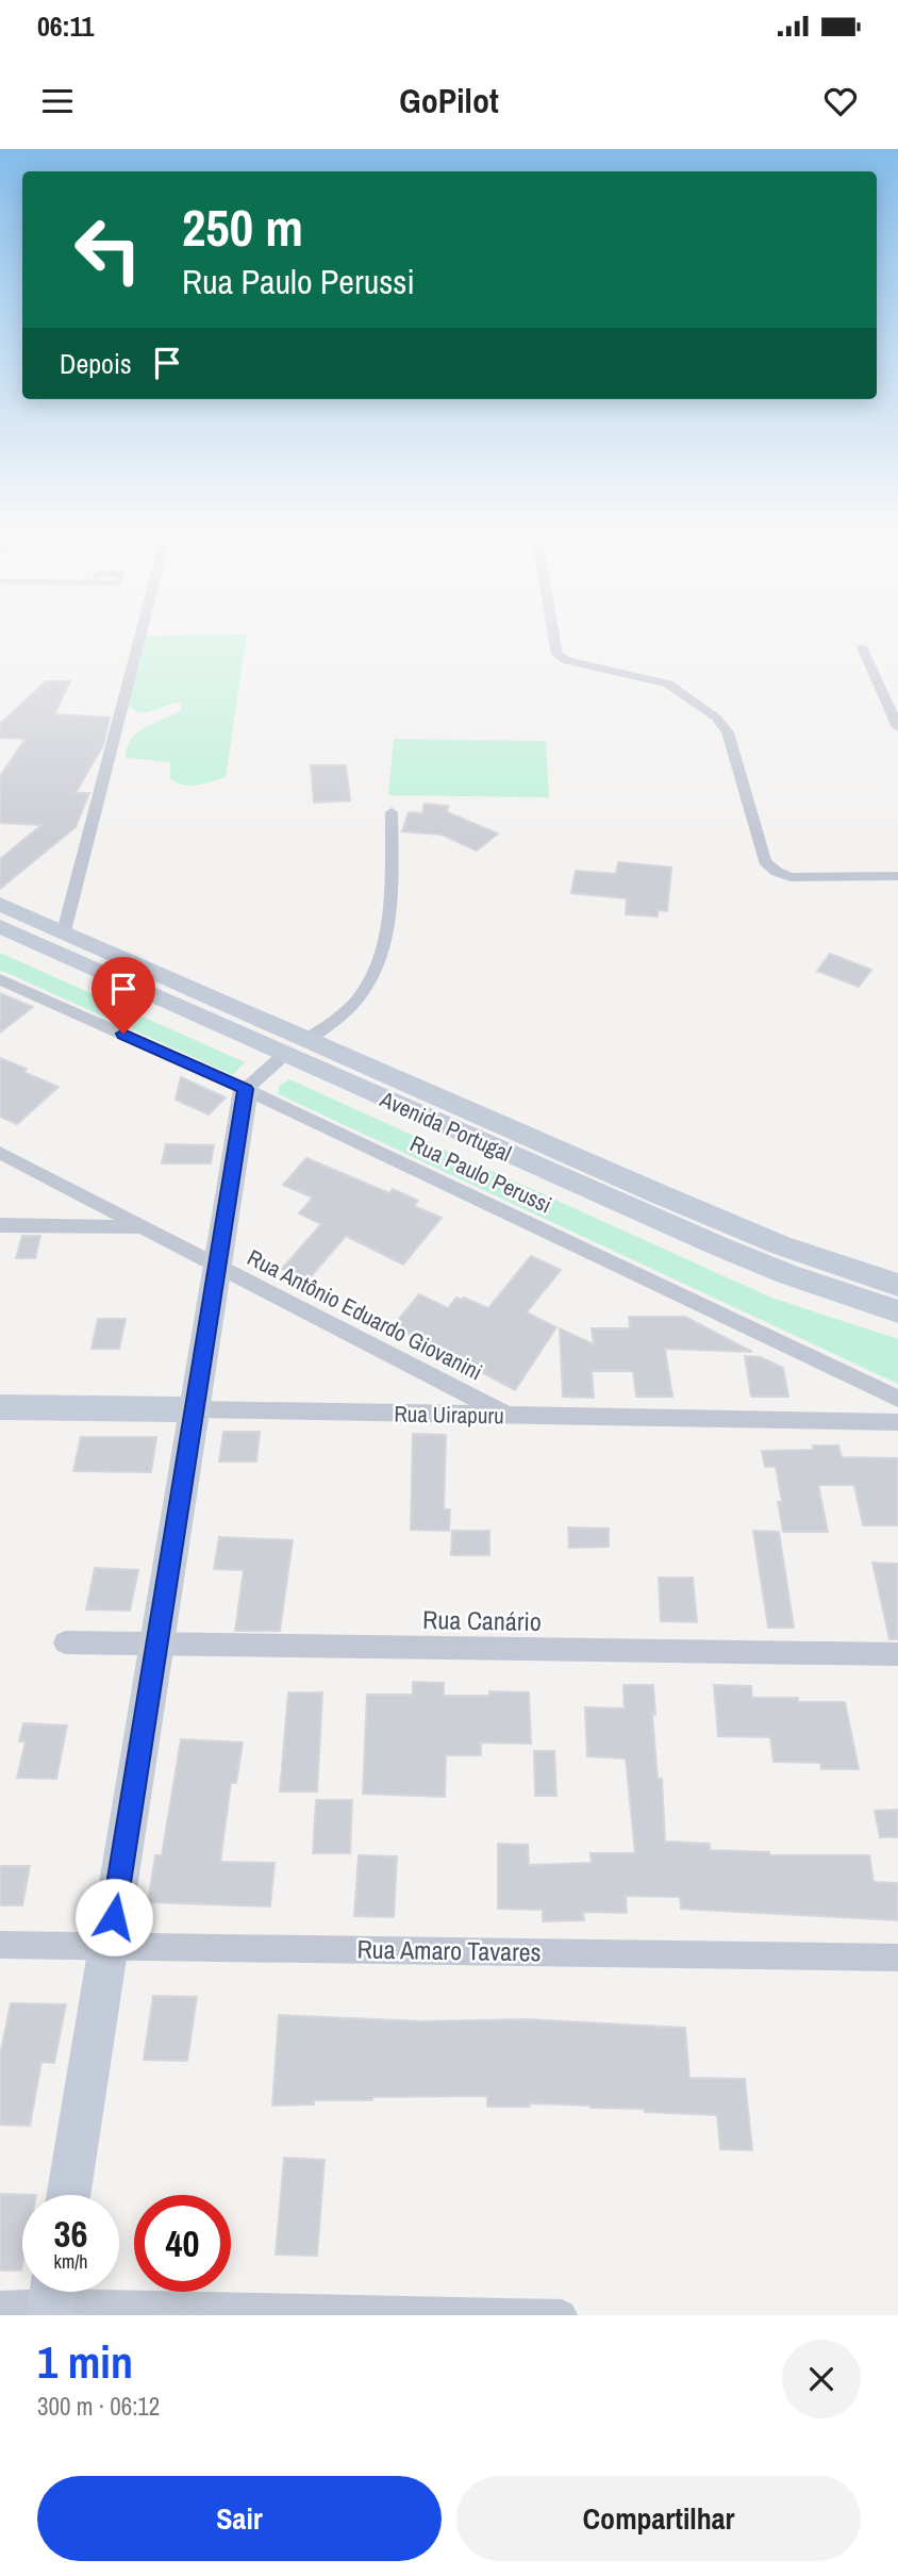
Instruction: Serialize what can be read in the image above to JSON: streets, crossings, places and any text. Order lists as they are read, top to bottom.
{
  "streets": {
    "main road": ["Avenida Portugal", "Rua Uirapuru"],
    "street": [
      "Rua Paulo Perussi",
      "Rua Antônio Eduardo Giovanini",
      "Rua Canário",
      "Rua Amaro Tavares"
    ]
  },
  "crossings": [
    ["Rua Antônio Eduardo Giovanini", "Rua Uirapuru"]
  ],
  "page": {
    "status": "06:11",
    "header": "GoPilot",
    "turn": ["250 m", "Rua Paulo Perussi"],
    "then": "Depois",
    "speed": "36 km/h",
    "limit": "40",
    "heading": ["1 min", "300 m · 06:12"],
    "buttons": ["Sair", "Compartilhar"]
  }
}
